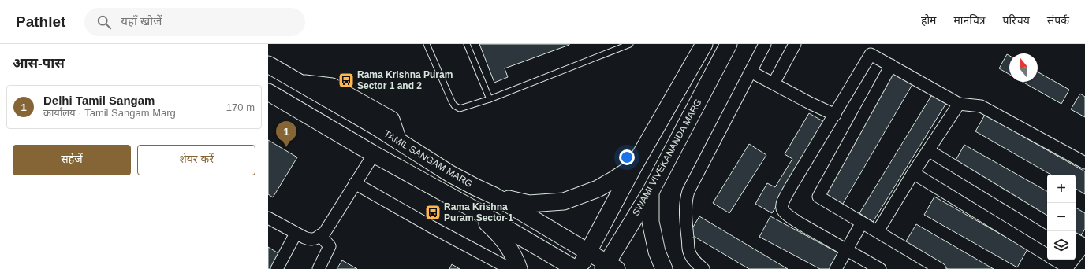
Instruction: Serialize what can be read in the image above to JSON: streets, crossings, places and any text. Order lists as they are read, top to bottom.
{
  "streets": {
    "street": ["SWAMI VIVEKANANDA MARG", "TAMIL SANGAM MARG"]
  },
  "crossings": [
    ["SWAMI VIVEKANANDA MARG", "TAMIL SANGAM MARG"]
  ],
  "places": {
    "bus stop": ["Rama Krishna Puram Sector 1 and 2", "Rama Krishna Puram Sector 1"]
  },
  "north": "top",
  "page": {
    "header": "Pathlet",
    "search": "यहाँ खोजें",
    "nav": [
      "होम",
      "मानचित्र",
      "परिचय",
      "संपर्क"
    ],
    "heading": "आस-पास",
    "list": [
      {
        "mark": "1",
        "name": "Delhi Tamil Sangam",
        "note": "कार्यालय · Tamil Sangam Marg",
        "value": "170 m"
      }
    ],
    "pins": "1",
    "buttons": ["सहेजें", "शेयर करें"],
    "map_buttons": ["+", "−"]
  }
}
